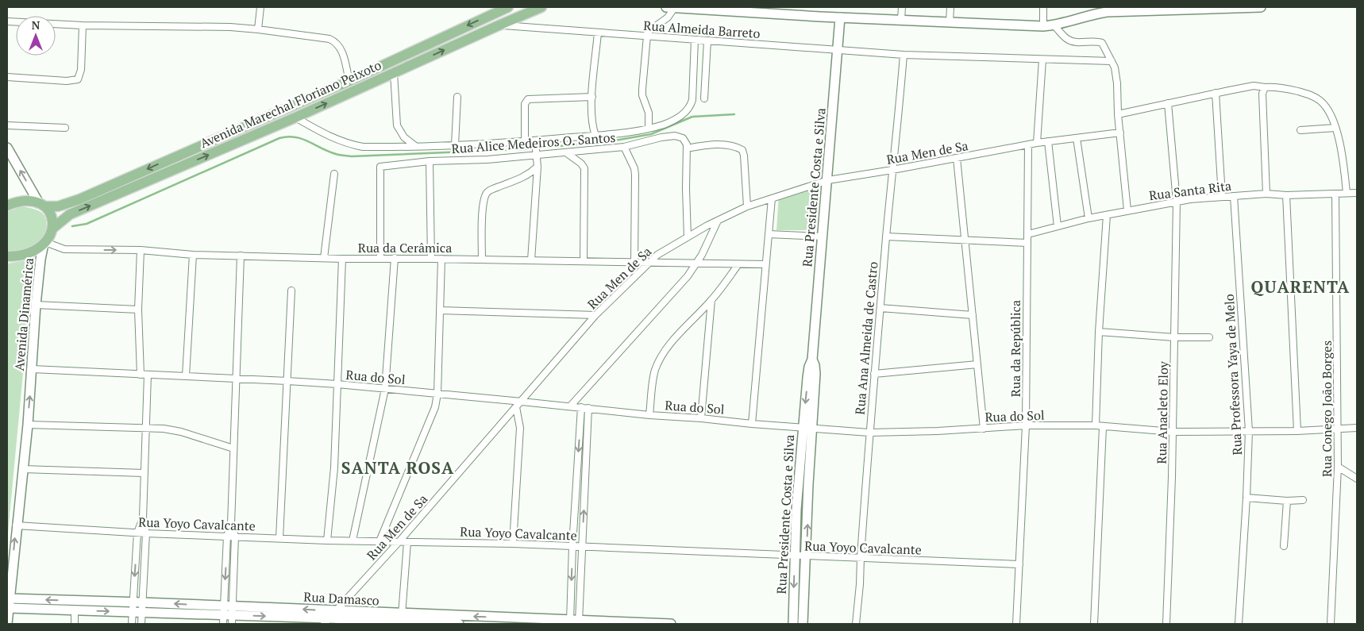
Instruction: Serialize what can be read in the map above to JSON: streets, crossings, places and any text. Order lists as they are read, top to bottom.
{
  "streets": {
    "main road": ["Avenida Marechal Floriano Peixoto"],
    "street": [
      "Rua Almeida Barreto",
      "Rua Alice Medeiros O. Santos",
      "Rua Men de Sa",
      "Rua Presidente Costa e Silva",
      "Rua Santa Rita",
      "Rua da Cerâmica",
      "Avenida Dinamérica",
      "Rua Ana Almeida de Castro",
      "Rua da República",
      "Rua Professora Yaya de Melo",
      "Rua do Sol",
      "Rua Conego João Borges",
      "Rua Anacleto Eloy",
      "Rua Yoyo Cavalcante",
      "Rua Damasco"
    ]
  },
  "crossings": [
    ["Rua Almeida Barreto", "Avenida Marechal Floriano Peixoto"],
    ["Rua Almeida Barreto", "Rua Alice Medeiros O. Santos"],
    ["Rua Almeida Barreto", "Rua Presidente Costa e Silva"],
    ["Rua Almeida Barreto", "Rua Ana Almeida de Castro"],
    ["Avenida Marechal Floriano Peixoto", "Rua Alice Medeiros O. Santos"],
    ["Rua Alice Medeiros O. Santos", "Rua da Cerâmica"],
    ["Rua Men de Sa", "Rua Presidente Costa e Silva"],
    ["Rua Men de Sa", "Rua da Cerâmica"],
    ["Rua Men de Sa", "Rua Ana Almeida de Castro"],
    ["Rua Men de Sa", "Rua da República"],
    ["Rua Men de Sa", "Rua do Sol"],
    ["Rua Men de Sa", "Rua Yoyo Cavalcante"],
    ["Rua Men de Sa", "Rua Damasco"],
    ["Rua Presidente Costa e Silva", "Rua do Sol"],
    ["Rua Presidente Costa e Silva", "Rua Yoyo Cavalcante"],
    ["Rua Santa Rita", "Rua da República"],
    ["Rua Santa Rita", "Rua Professora Yaya de Melo"],
    ["Rua Santa Rita", "Rua Conego João Borges"],
    ["Rua Santa Rita", "Rua Anacleto Eloy"],
    ["Rua da Cerâmica", "Avenida Dinamérica"],
    ["Avenida Dinamérica", "Rua do Sol"],
    ["Avenida Dinamérica", "Rua Yoyo Cavalcante"],
    ["Avenida Dinamérica", "Rua Damasco"],
    ["Rua Ana Almeida de Castro", "Rua do Sol"],
    ["Rua Ana Almeida de Castro", "Rua Yoyo Cavalcante"],
    ["Rua da República", "Rua do Sol"],
    ["Rua da República", "Rua Yoyo Cavalcante"],
    ["Rua Professora Yaya de Melo", "Rua do Sol"],
    ["Rua do Sol", "Rua Conego João Borges"],
    ["Rua do Sol", "Rua Anacleto Eloy"]
  ],
  "districts": ["QUARENTA", "SANTA ROSA"],
  "north": "top"
}
